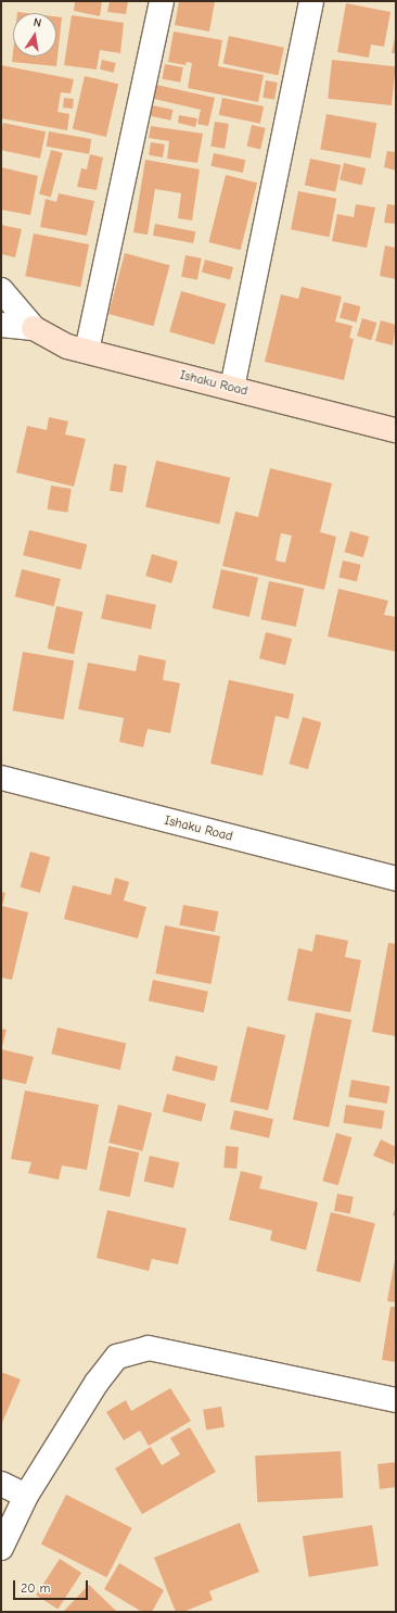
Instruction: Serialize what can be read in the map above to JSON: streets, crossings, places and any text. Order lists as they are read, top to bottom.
{
  "streets": {
    "street": ["Ishaku Road"]
  },
  "scale_bar": "20 m",
  "north": "top"
}
